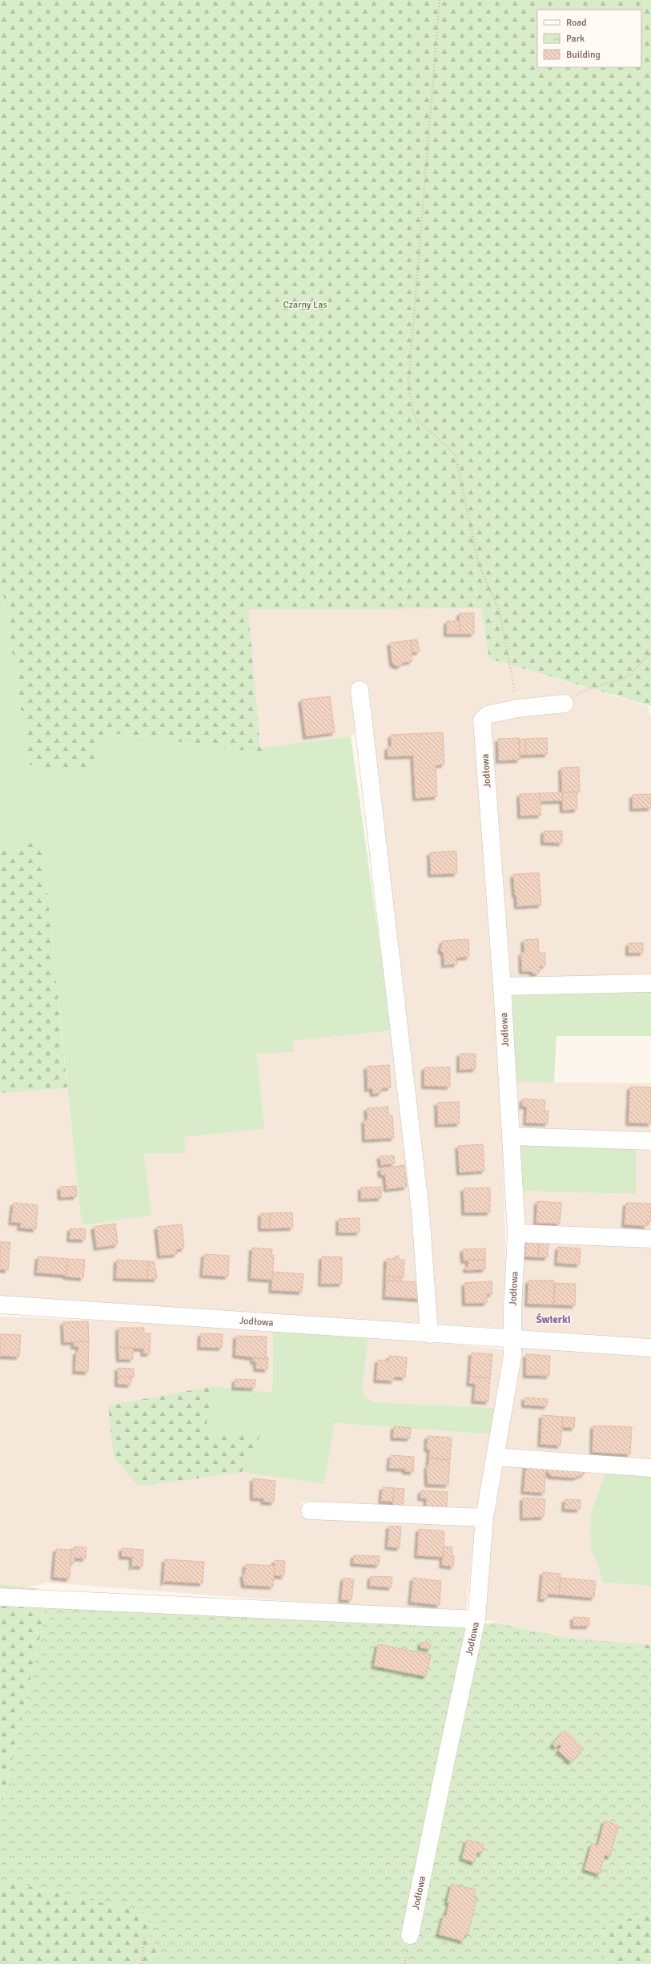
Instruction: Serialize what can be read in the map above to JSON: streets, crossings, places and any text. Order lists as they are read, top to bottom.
{
  "streets": {
    "street": ["Jodłowa"]
  },
  "districts": ["Świerki"],
  "parks": ["Czarny Las"],
  "legend": ["Road", "Park", "Building"]
}
